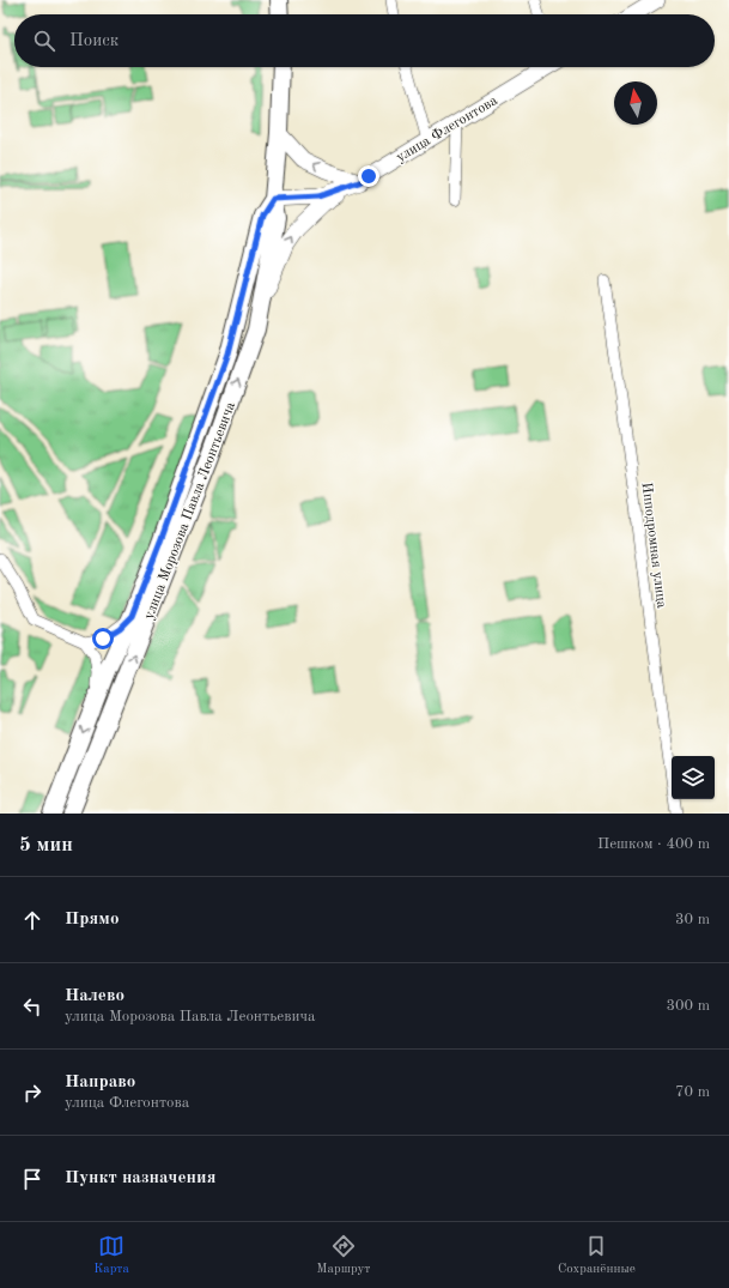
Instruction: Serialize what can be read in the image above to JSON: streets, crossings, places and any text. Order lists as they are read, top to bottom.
{
  "streets": {
    "main road": ["улица Морозова Павла Леонтьевича"],
    "street": ["улица Флегонтова", "Ипподромная улица"]
  },
  "crossings": [
    ["улица Флегонтова", "улица Морозова Павла Леонтьевича"]
  ],
  "north": "top",
  "page": {
    "search": "Поиск",
    "heading": ["5 мин", "Пешком · 400 m"],
    "list": [
      ["Прямо", "30 m"],
      ["Налево", "улица Морозова Павла Леонтьевича", "300 m"],
      ["Направо", "улица Флегонтова", "70 m"],
      "Пункт назначения"
    ],
    "nav": ["Карта", "Маршрут", "Сохранённые"]
  }
}
